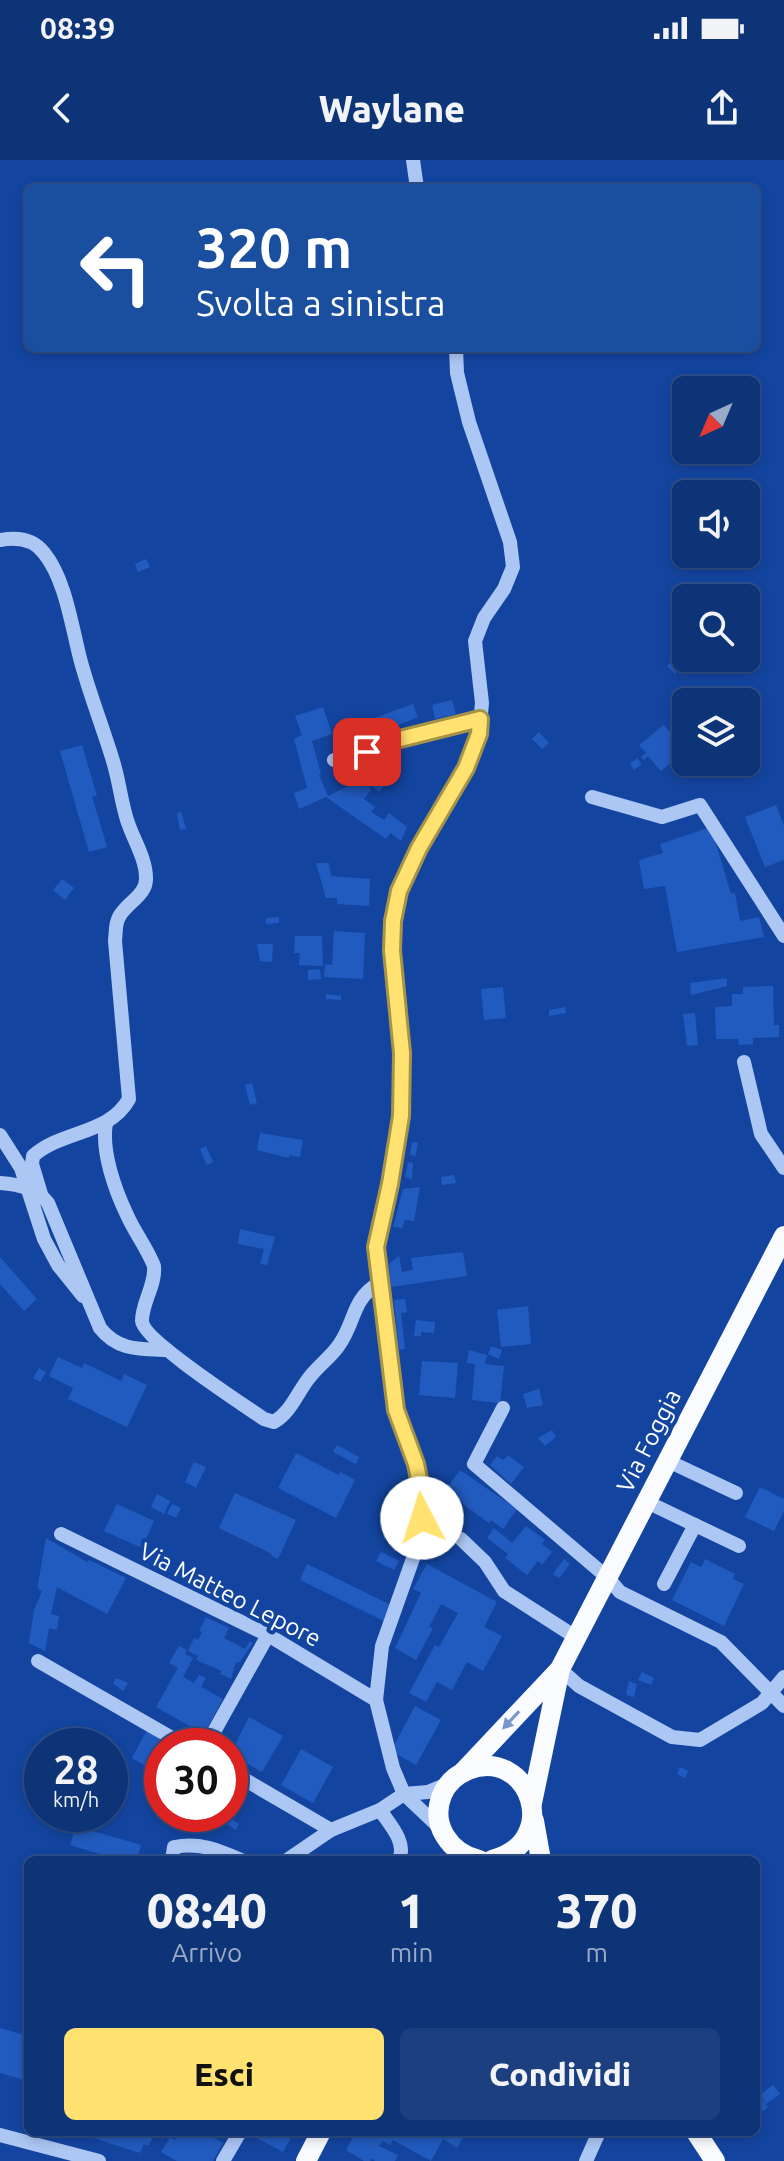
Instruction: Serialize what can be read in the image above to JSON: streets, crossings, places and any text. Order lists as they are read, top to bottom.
{
  "streets": {
    "main road": ["Via Foggia"],
    "street": ["Via Matteo Lepore"]
  },
  "north": "bottom left",
  "page": {
    "status": "08:39",
    "header": "Waylane",
    "turn": ["320 m", "Svolta a sinistra"],
    "speed": "28 km/h",
    "limit": "30",
    "eta": [
      "08:40",
      "Arrivo",
      "1",
      "min",
      "370",
      "m"
    ],
    "buttons": ["Esci", "Condividi"]
  }
}
